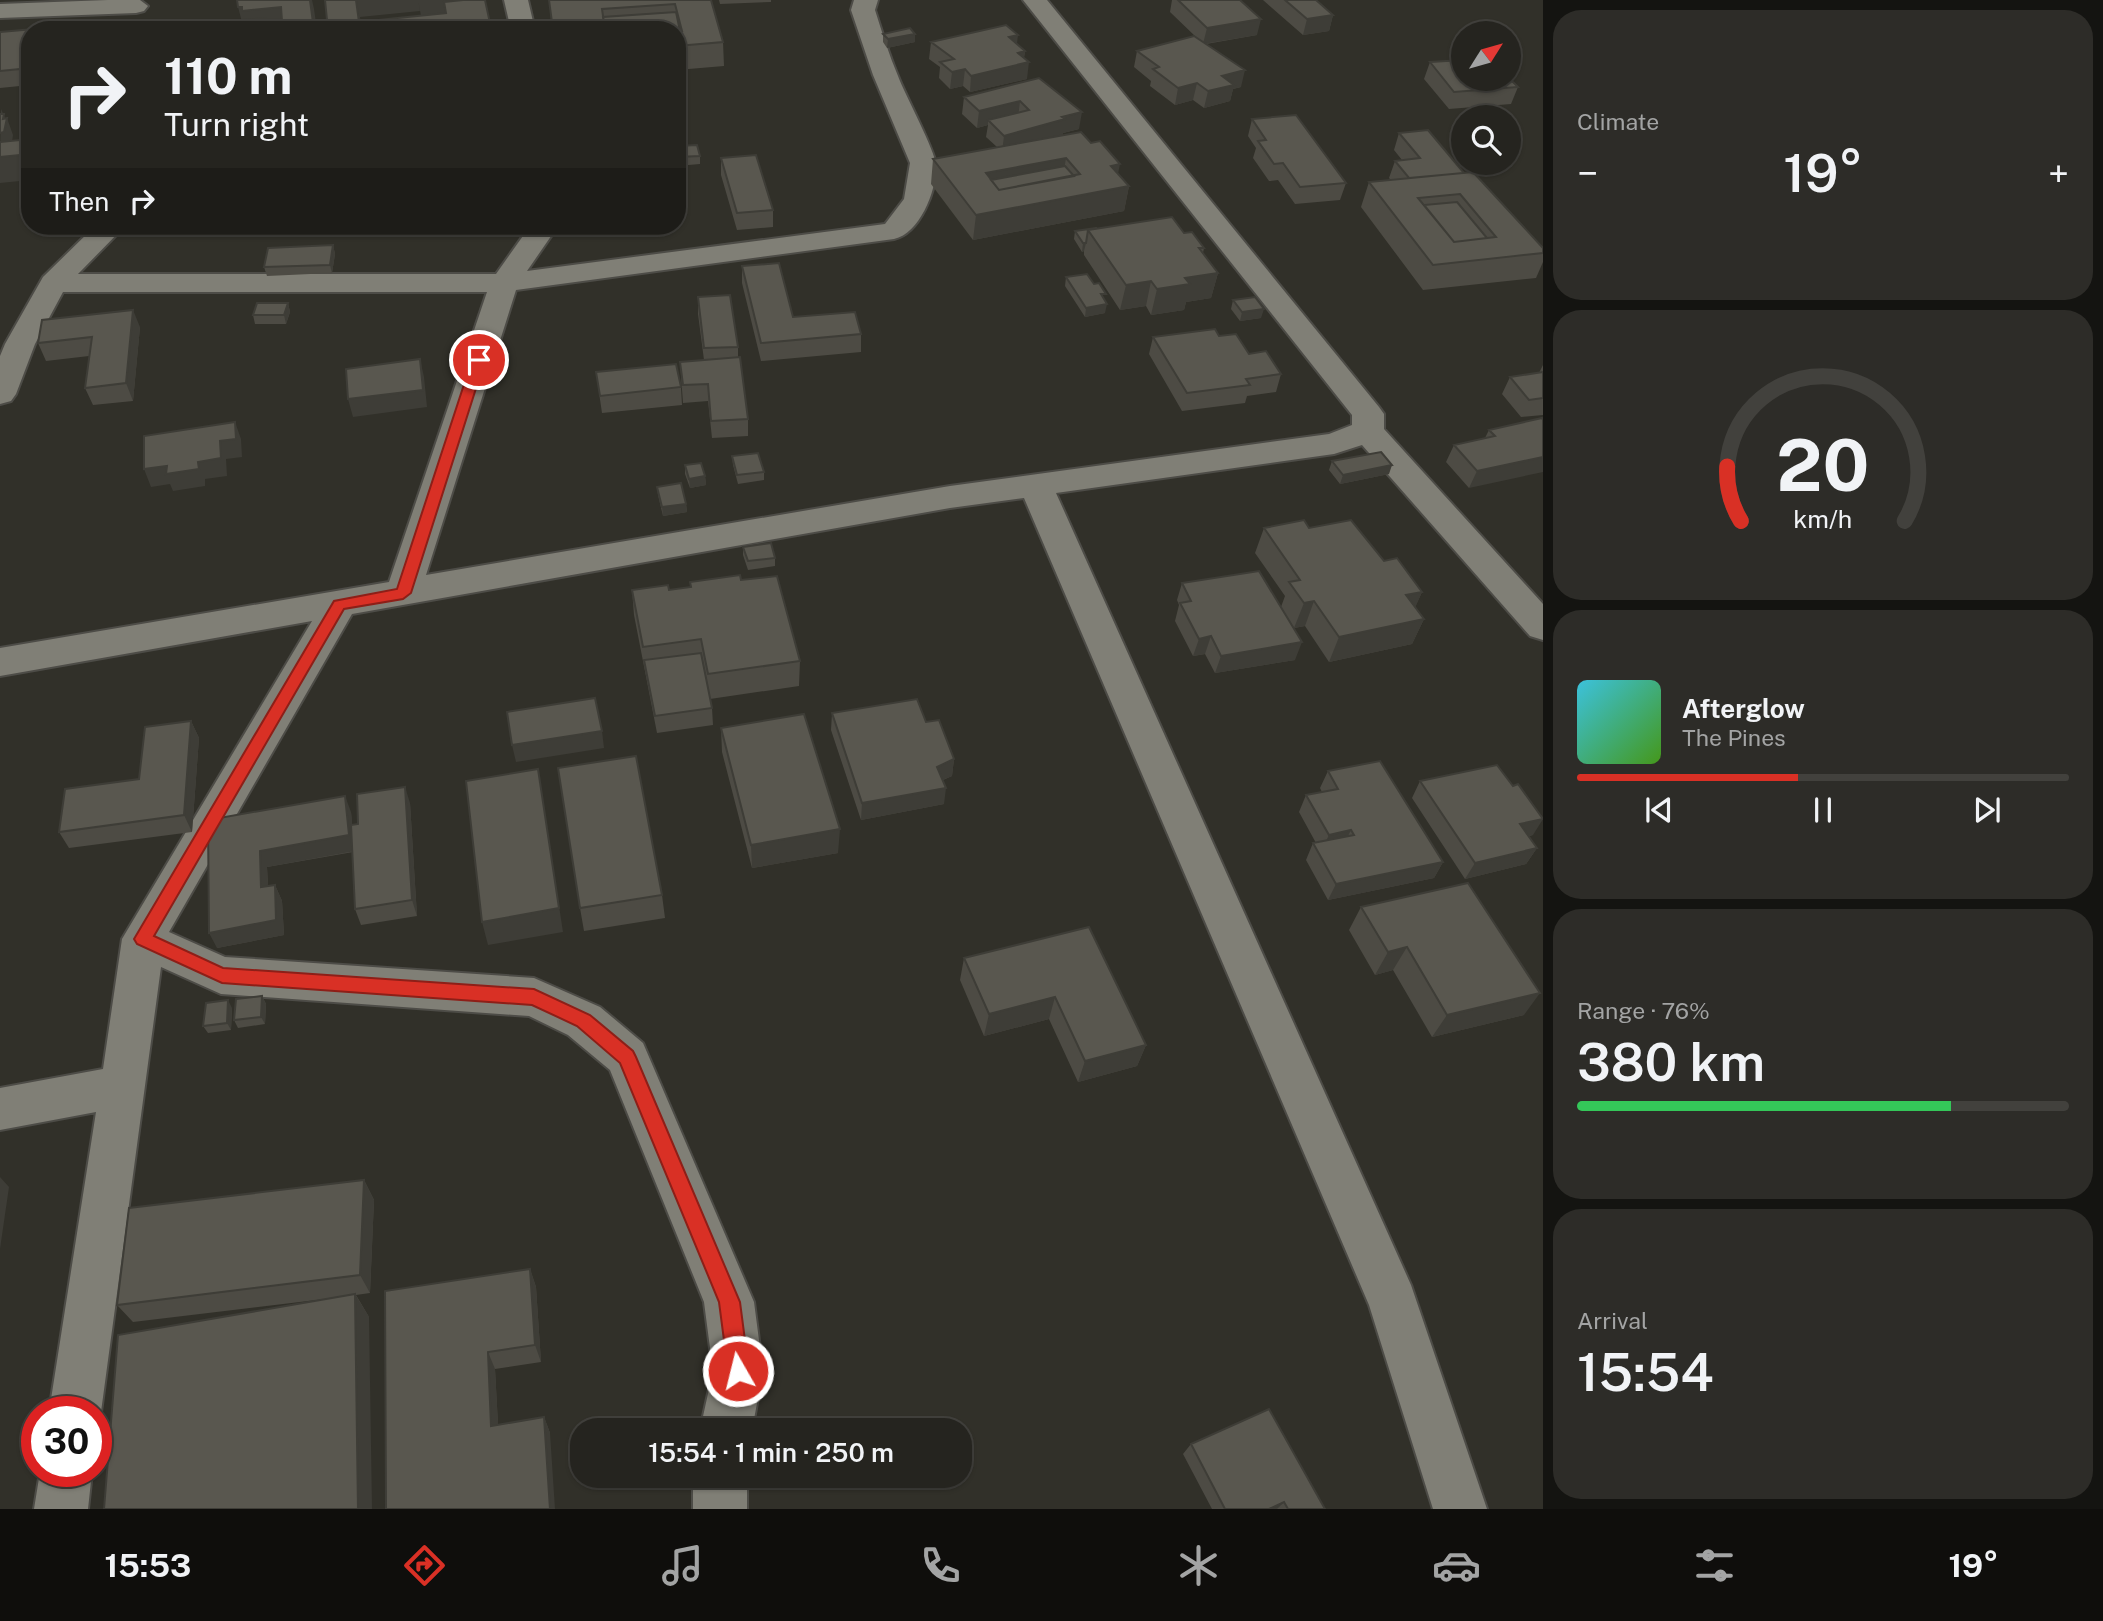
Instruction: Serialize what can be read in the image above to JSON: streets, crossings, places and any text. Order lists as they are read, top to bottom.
{
  "north": "top right",
  "page": {
    "tile": [
      "Climate",
      ["Range · 76%", "380 km"],
      ["Arrival", "15:54"]
    ],
    "turn": ["110 m", "Turn right"],
    "heat": ["−", "19°", "+"],
    "then": "Then",
    "song": ["Afterglow", "The Pines"],
    "limit": "30",
    "trip": "15:54 · 1 min · 250 m",
    "tabs": ["15:53", "19°"],
    "gauge": ["20", "km/h"]
  }
}
